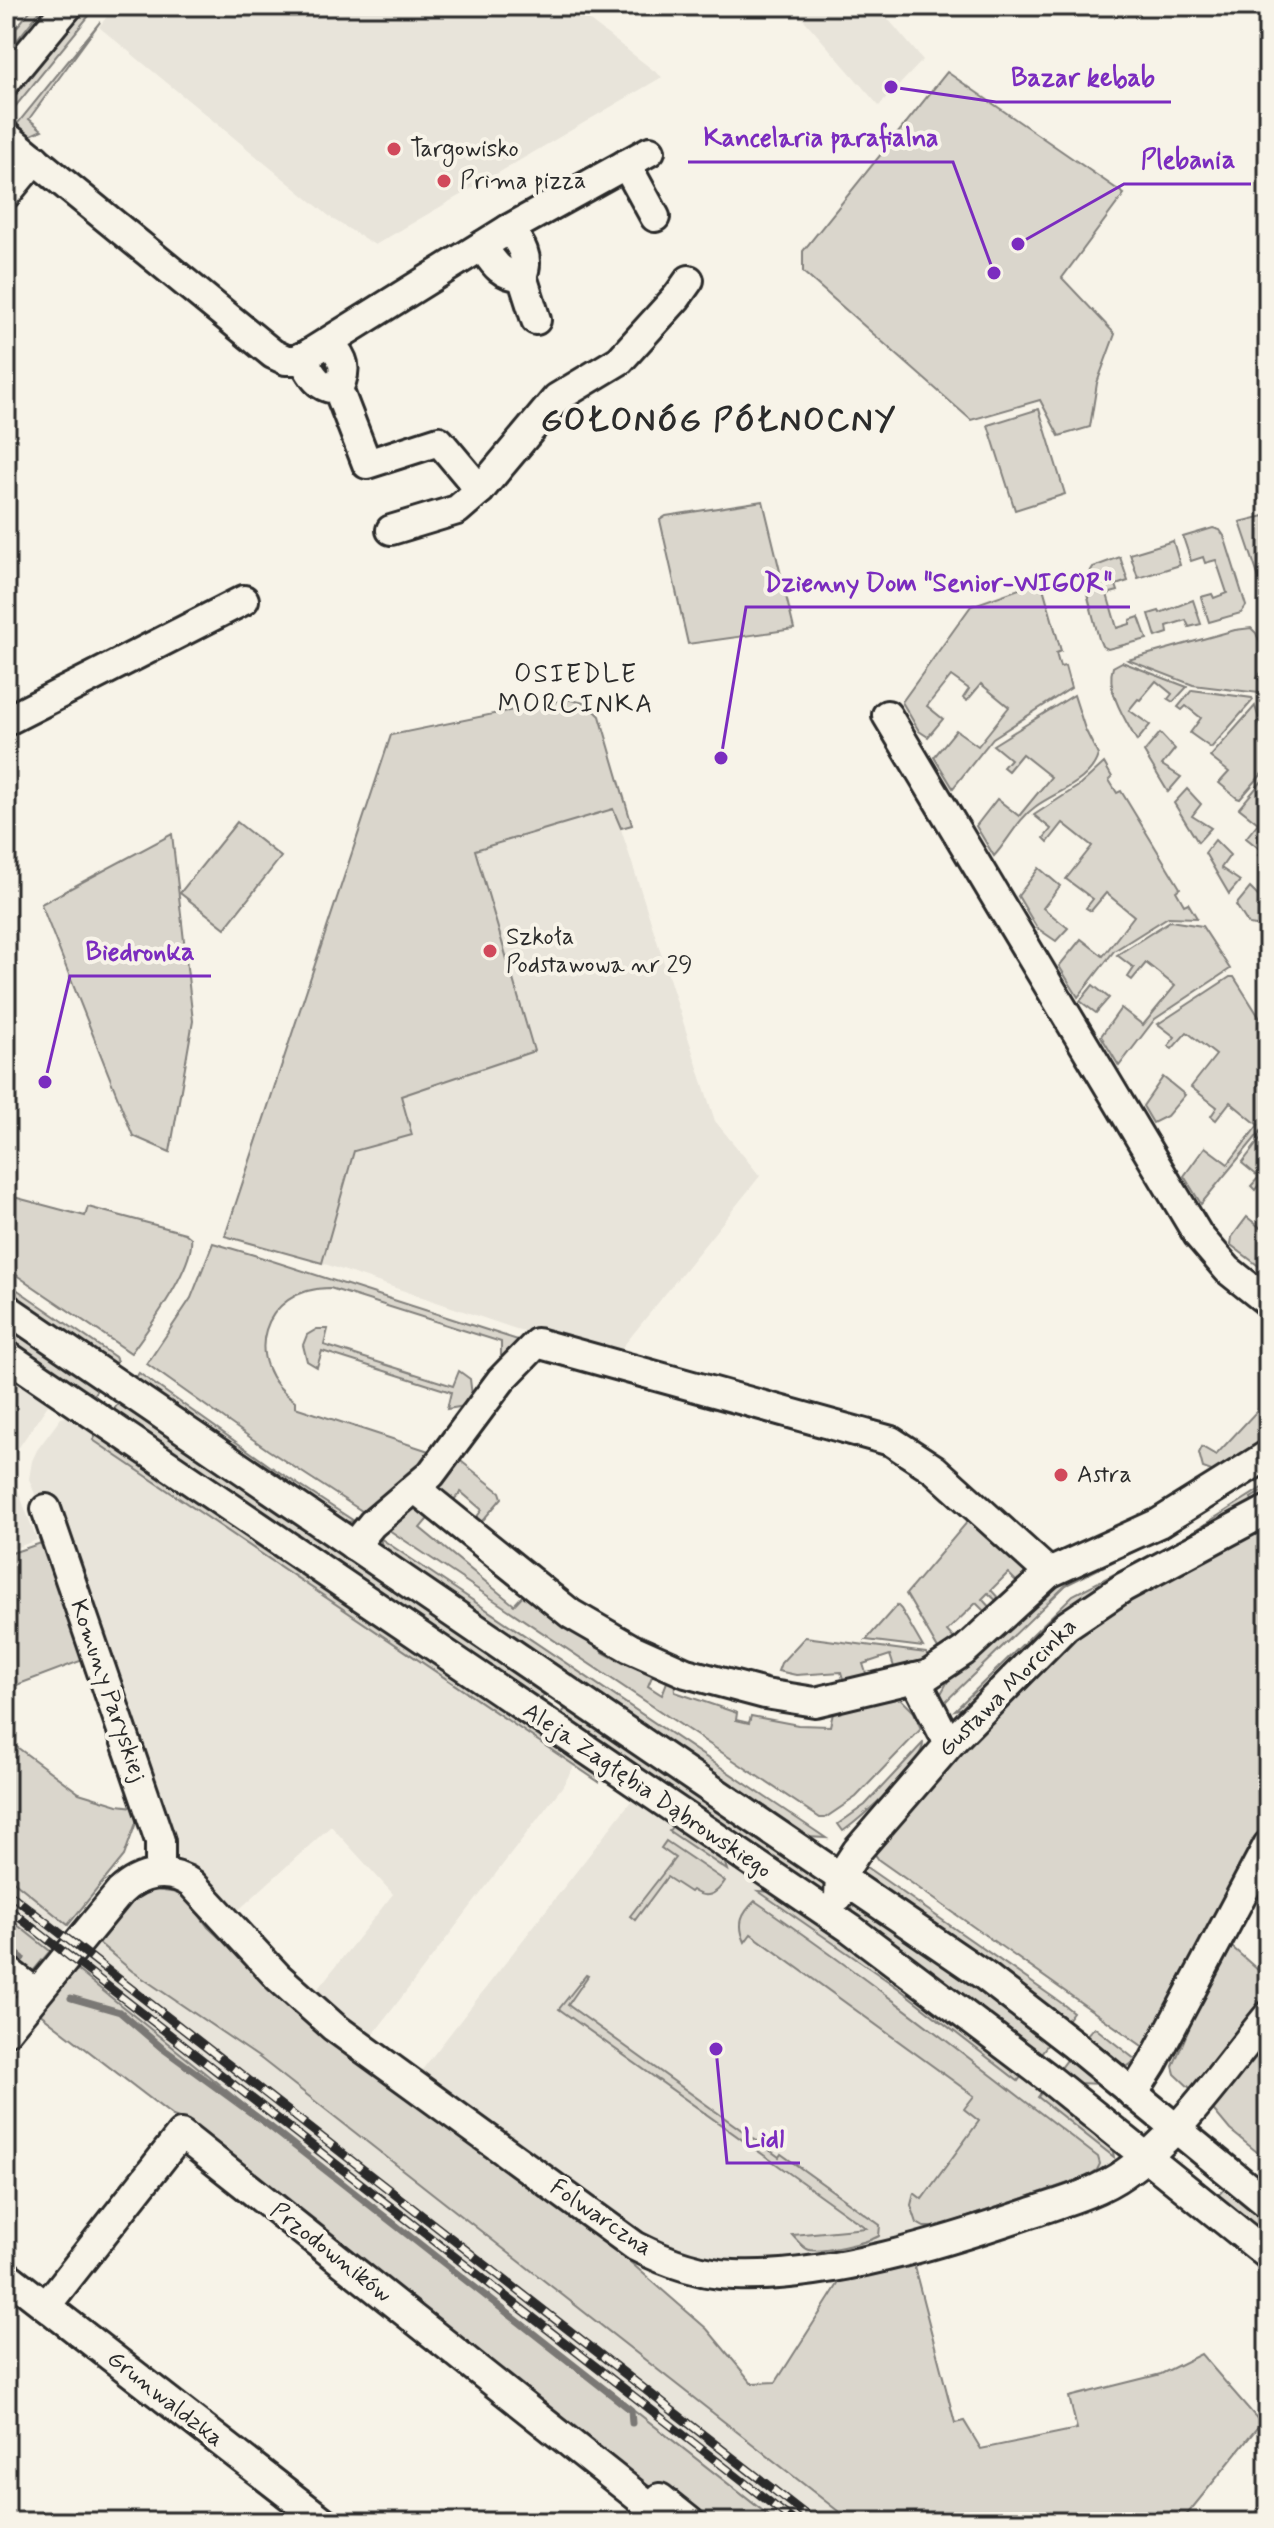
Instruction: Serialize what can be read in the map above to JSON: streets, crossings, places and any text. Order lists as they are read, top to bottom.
{
  "streets": {
    "street": [
      "Gustawa Morcinka",
      "Komuny Paryskiej",
      "Aleja Zagłębia Dąbrowskiego",
      "Folwarczna",
      "Przodowników",
      "Grunwaldzka"
    ]
  },
  "crossings": [
    ["Gustawa Morcinka", "Aleja Zagłębia Dąbrowskiego"],
    ["Komuny Paryskiej", "Folwarczna"],
    ["Aleja Zagłębia Dąbrowskiego", "Folwarczna"],
    ["Przodowników", "Grunwaldzka"]
  ],
  "districts": ["GOŁONÓG PÓŁNOCNY", "OSIEDLE MORCINKA"],
  "places": [
    "Bazar kebab",
    "Targowisko",
    "Prima pizza",
    "Plebania",
    "Kancelaria parafialna",
    "Dzienny Dom \"Senior-WIGOR\"",
    "Szkoła Podstawowa nr 29",
    "Biedronka",
    "Astra",
    "Lidl"
  ]
}
